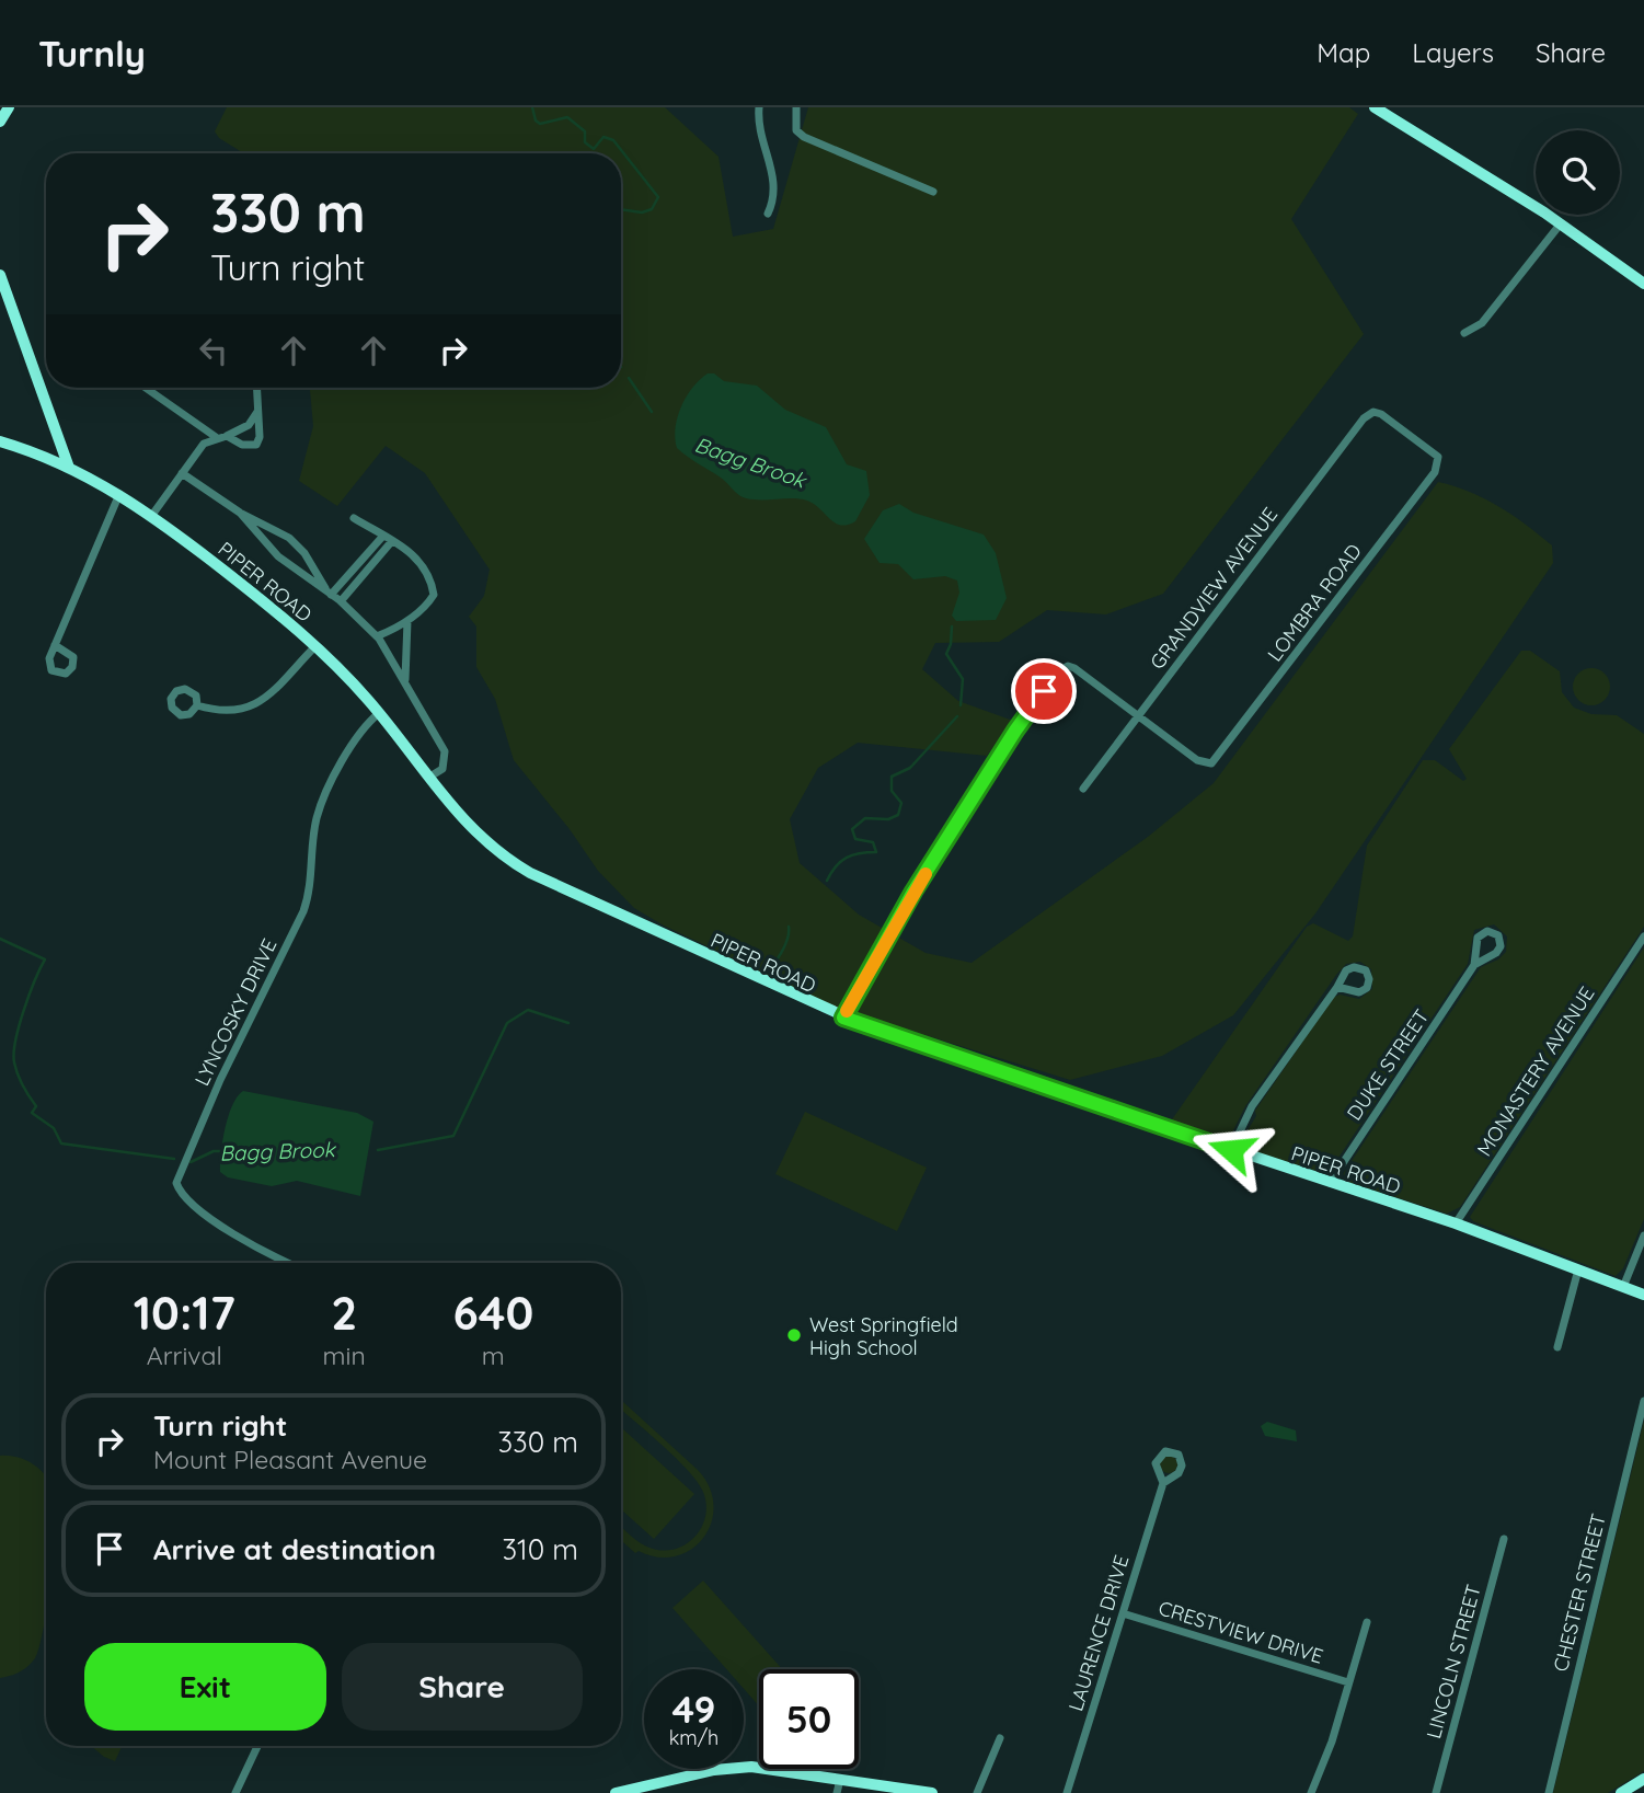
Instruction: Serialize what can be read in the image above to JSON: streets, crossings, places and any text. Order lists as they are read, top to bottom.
{
  "streets": {
    "main road": ["PIPER ROAD"],
    "street": [
      "GRANDVIEW AVENUE",
      "LOMBRA ROAD",
      "LYNCOSKY DRIVE",
      "DUKE STREET",
      "MONASTERY AVENUE",
      "CHESTER STREET",
      "CRESTVIEW DRIVE",
      "LAURENCE DRIVE",
      "LINCOLN STREET"
    ]
  },
  "crossings": [
    ["PIPER ROAD", "LYNCOSKY DRIVE"],
    ["PIPER ROAD", "DUKE STREET"],
    ["PIPER ROAD", "MONASTERY AVENUE"],
    ["GRANDVIEW AVENUE", "LOMBRA ROAD"],
    ["CRESTVIEW DRIVE", "LAURENCE DRIVE"]
  ],
  "water": ["Bagg Brook"],
  "places": ["West Springfield High School"],
  "page": {
    "header": "Turnly",
    "nav": ["Map", "Layers", "Share"],
    "turn": ["330 m", "Turn right"],
    "eta": [
      "10:17",
      "Arrival",
      "2",
      "min",
      "640",
      "m"
    ],
    "list": [
      {
        "name": "Turn right",
        "note": "Mount Pleasant Avenue",
        "value": "330 m"
      },
      {
        "name": "Arrive at destination",
        "value": "310 m"
      }
    ],
    "buttons": ["Exit", "Share"],
    "speed": "49 km/h",
    "limit": "50"
  }
}
